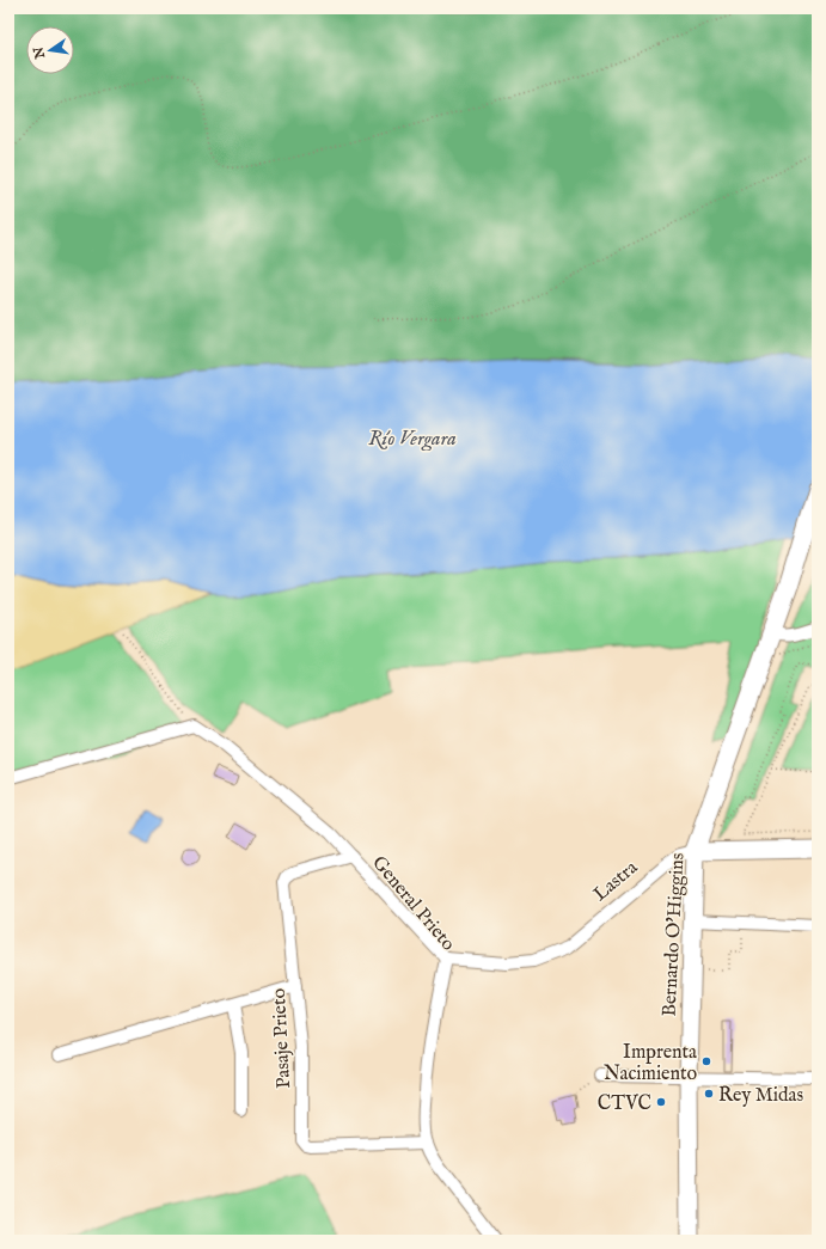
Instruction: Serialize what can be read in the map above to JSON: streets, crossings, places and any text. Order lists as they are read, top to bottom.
{
  "streets": {
    "main road": ["Lastra", "Bernardo O'Higgins"],
    "street": ["General Prieto", "Pasaje Prieto"]
  },
  "crossings": [
    ["Lastra", "General Prieto"],
    ["Lastra", "Bernardo O'Higgins"],
    ["General Prieto", "Pasaje Prieto"]
  ],
  "water": ["Río Vergara"],
  "places": ["Imprenta Nacimiento", "Rey Midas", "CTVC"],
  "north": "left"
}
